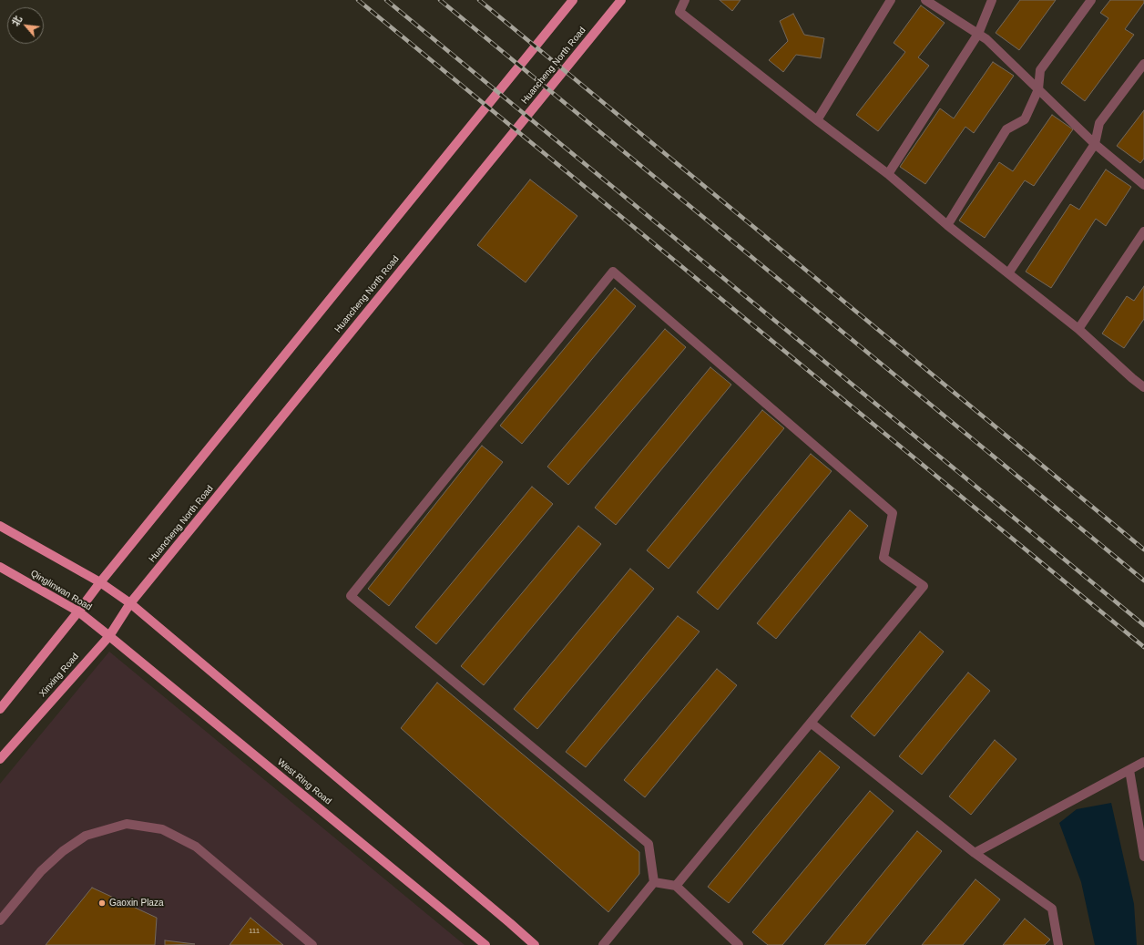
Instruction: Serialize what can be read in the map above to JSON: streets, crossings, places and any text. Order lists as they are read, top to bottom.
{
  "streets": {
    "main road": [
      "Huancheng North Road",
      "Qinglinwan Road",
      "Xinxing Road",
      "West Ring Road"
    ]
  },
  "crossings": [
    ["Huancheng North Road", "Xinxing Road"],
    ["Qinglinwan Road", "Xinxing Road"],
    ["Qinglinwan Road", "West Ring Road"],
    ["Xinxing Road", "West Ring Road"]
  ],
  "places": ["Gaoxin Plaza"],
  "house_numbers": ["111"],
  "north": "top left"
}
